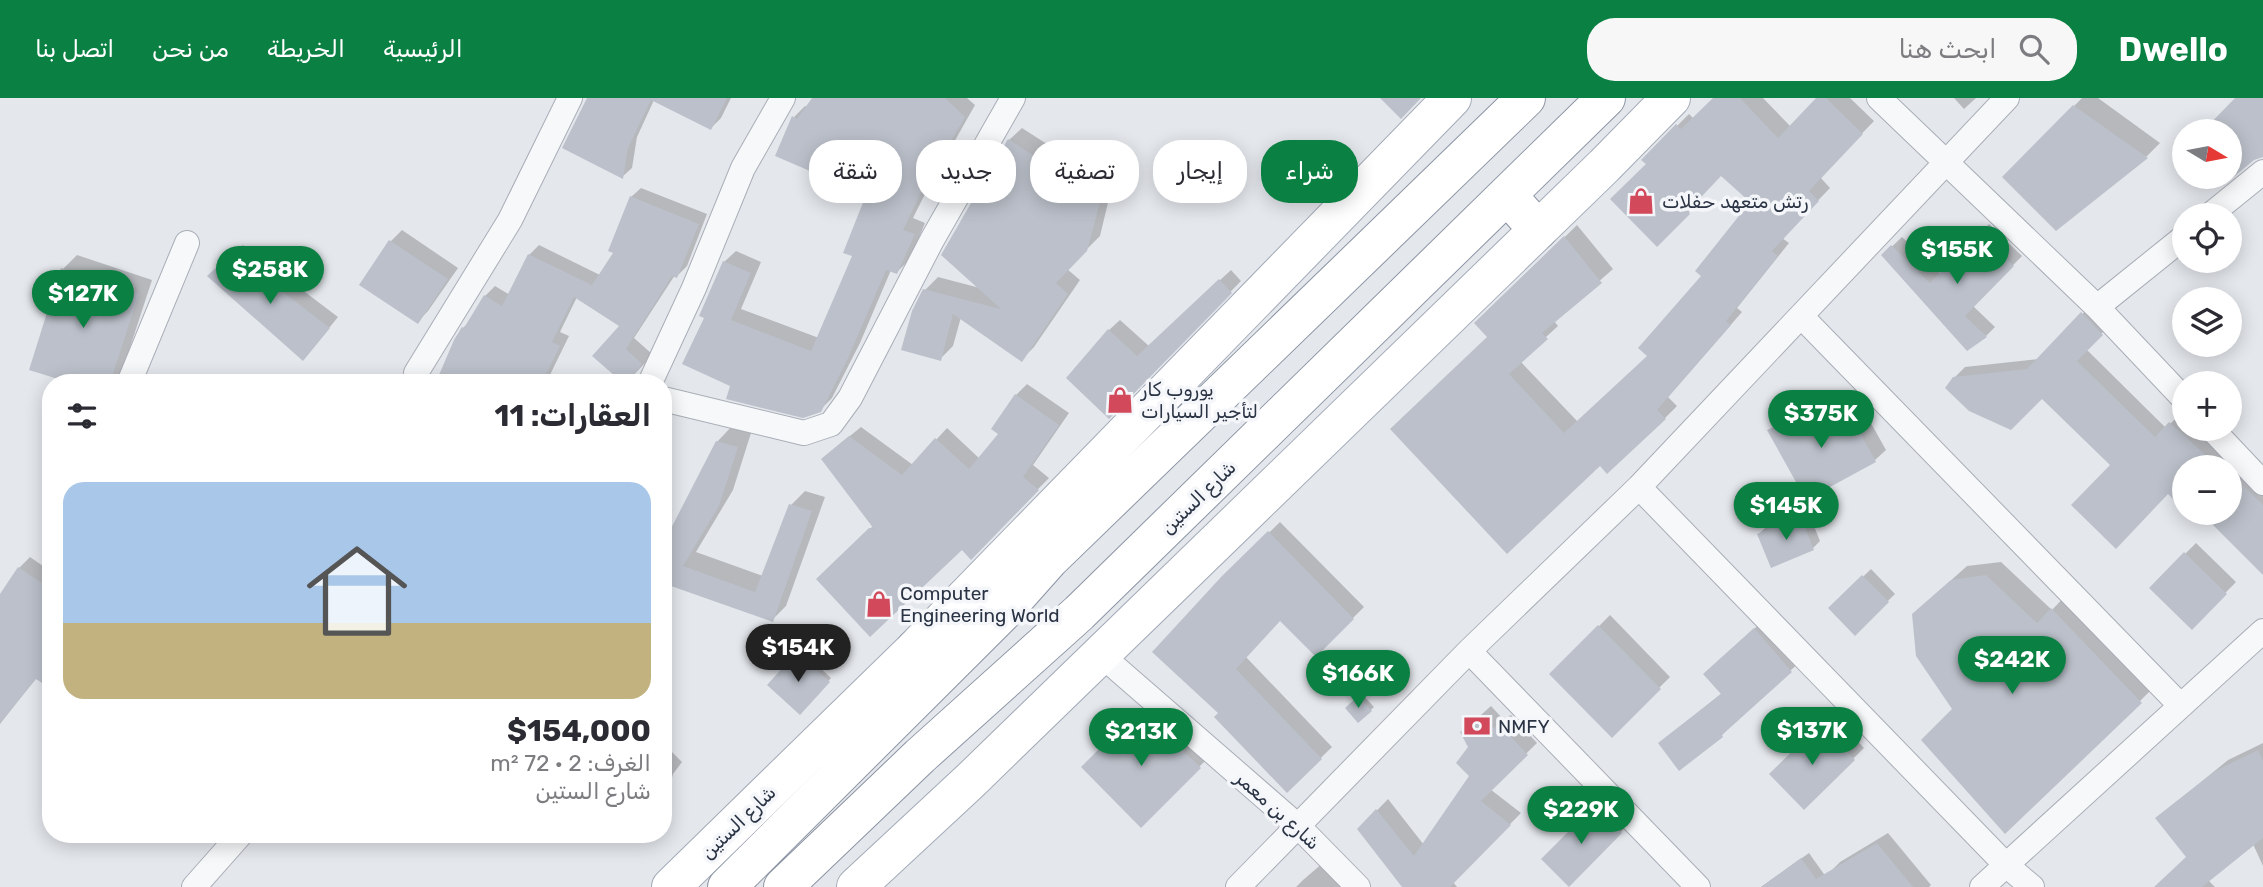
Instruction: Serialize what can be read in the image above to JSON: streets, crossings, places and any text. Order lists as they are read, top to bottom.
{
  "streets": {
    "main road": ["شارع الستين"],
    "street": ["شارع بن معمر"]
  },
  "places": {
    "shop": ["رتش متعهد حفلات", "يوروب كار لتأجير السيارات", "Computer Engineering World"],
    "bank": ["NMFY"]
  },
  "north": "right",
  "page": {
    "header": "Dwello",
    "search": "ابحث هنا",
    "nav": [
      "الرئيسية",
      "الخريطة",
      "من نحن",
      "اتصل بنا"
    ],
    "map_buttons": ["+", "−"],
    "chip": [
      "شراء",
      "إيجار",
      "تصفية",
      "جديد",
      "شقة"
    ],
    "price": [
      "$155K",
      "$258K",
      "$127K",
      "$375K",
      "$145K",
      "$154K",
      "$242K",
      "$166K",
      "$137K",
      "$213K",
      "$229K"
    ],
    "heading": "العقارات: 11",
    "list": [
      {
        "name": "$154,000",
        "note": "الغرف: 2 · 72 m² · شارع الستين"
      }
    ]
  }
}
